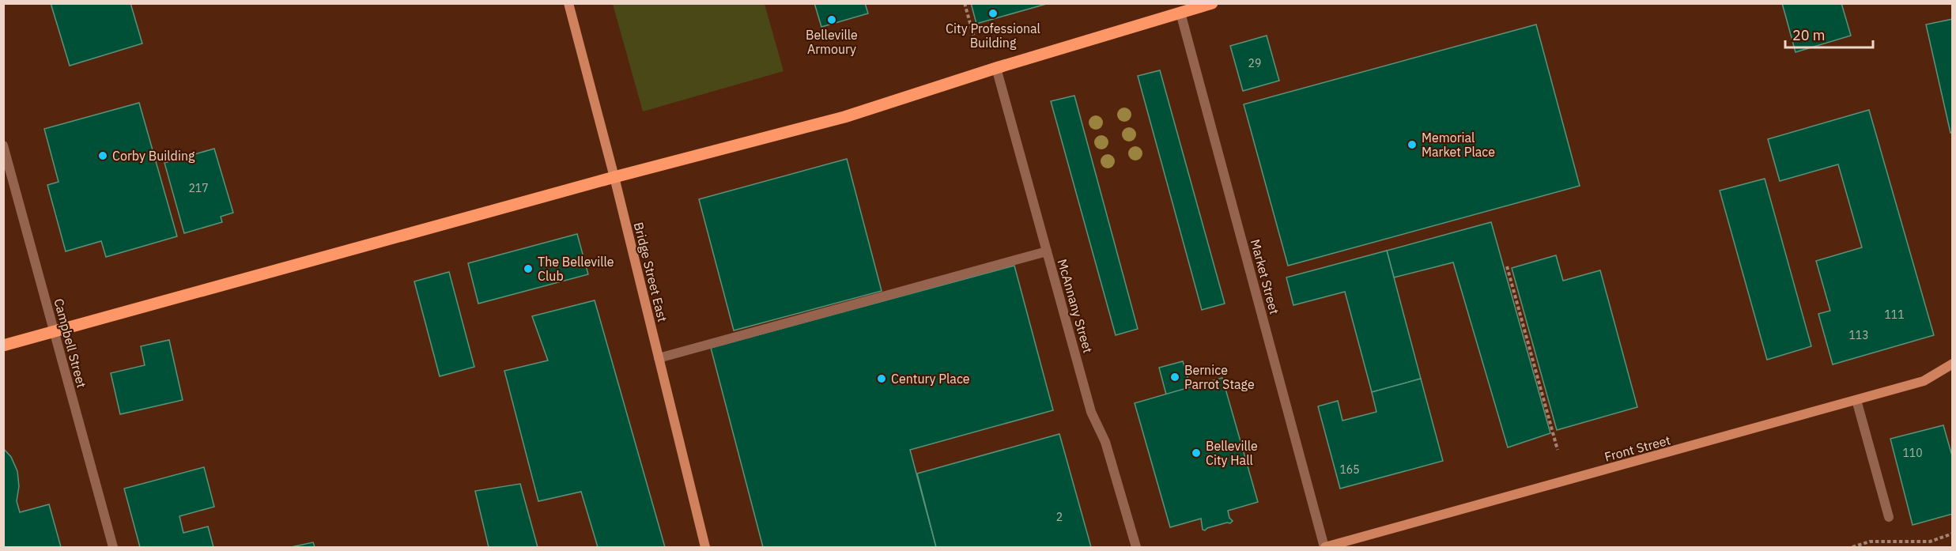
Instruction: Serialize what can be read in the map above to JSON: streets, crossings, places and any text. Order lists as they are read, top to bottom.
{
  "streets": {
    "main road": ["Bridge Street East", "Front Street"],
    "street": ["Market Street", "McAnnany Street", "Campbell Street"]
  },
  "crossings": [
    ["Market Street", "Front Street"]
  ],
  "places": [
    "City Professional Building",
    "Belleville Armoury",
    "Memorial Market Place",
    "Corby Building",
    "The Belleville Club",
    "Bernice Parrot Stage",
    "Century Place",
    "Belleville City Hall"
  ],
  "house_numbers": [
    "29",
    "217",
    "111",
    "113",
    "110",
    "165",
    "2"
  ],
  "scale_bar": "20 m"
}
